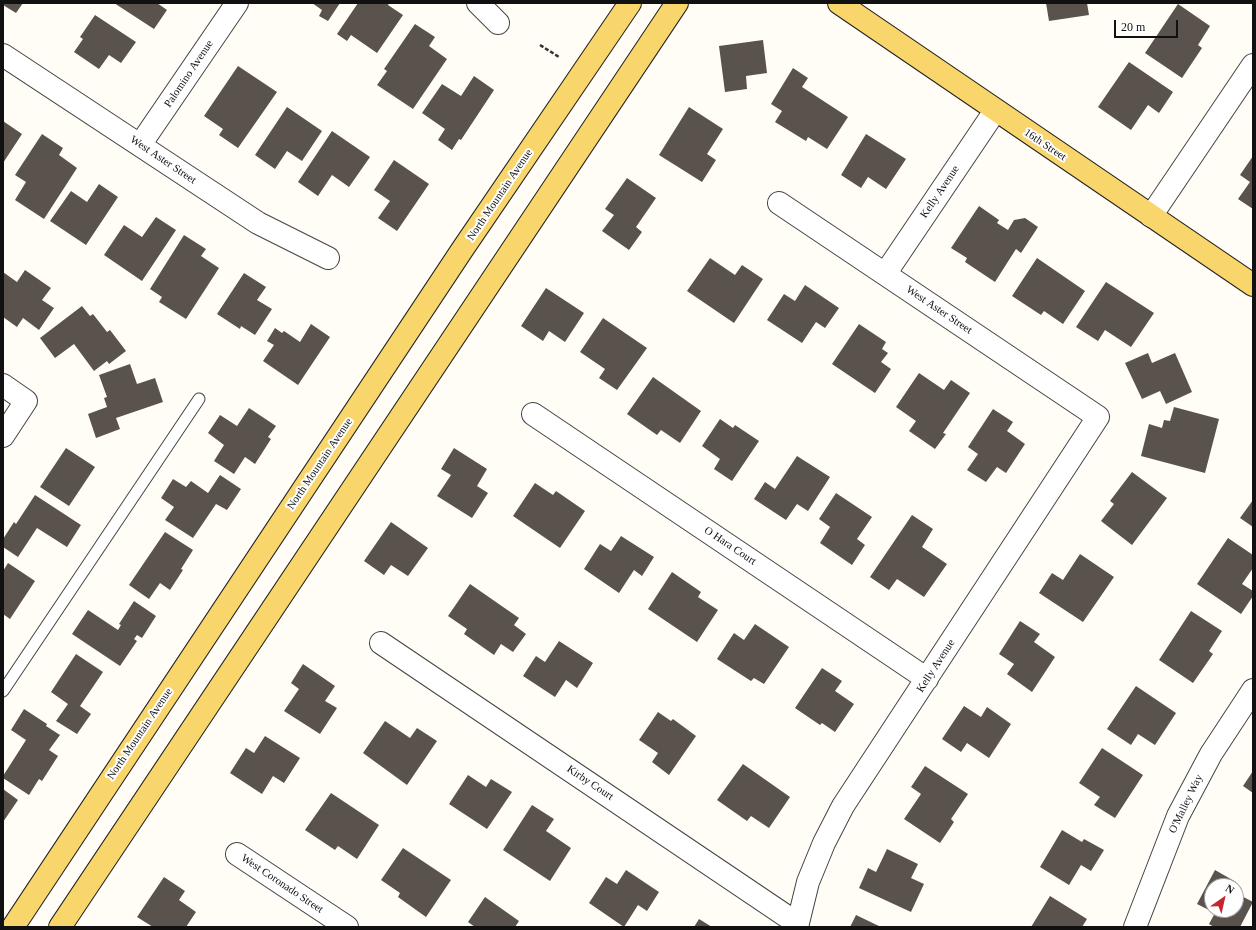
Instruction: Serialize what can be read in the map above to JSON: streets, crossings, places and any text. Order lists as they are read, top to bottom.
{
  "streets": {
    "main road": ["16th Street", "North Mountain Avenue"],
    "street": [
      "Palomino Avenue",
      "West Aster Street",
      "Kelly Avenue",
      "O Hara Court",
      "Kirby Court",
      "O'Malley Way",
      "West Coronado Street"
    ]
  },
  "crossings": [
    ["Palomino Avenue", "West Aster Street"],
    ["16th Street", "Kelly Avenue"],
    ["West Aster Street", "Kelly Avenue"],
    ["Kelly Avenue", "O Hara Court"],
    ["Kelly Avenue", "Kirby Court"]
  ],
  "scale_bar": "20 m",
  "north": "top right"
}
